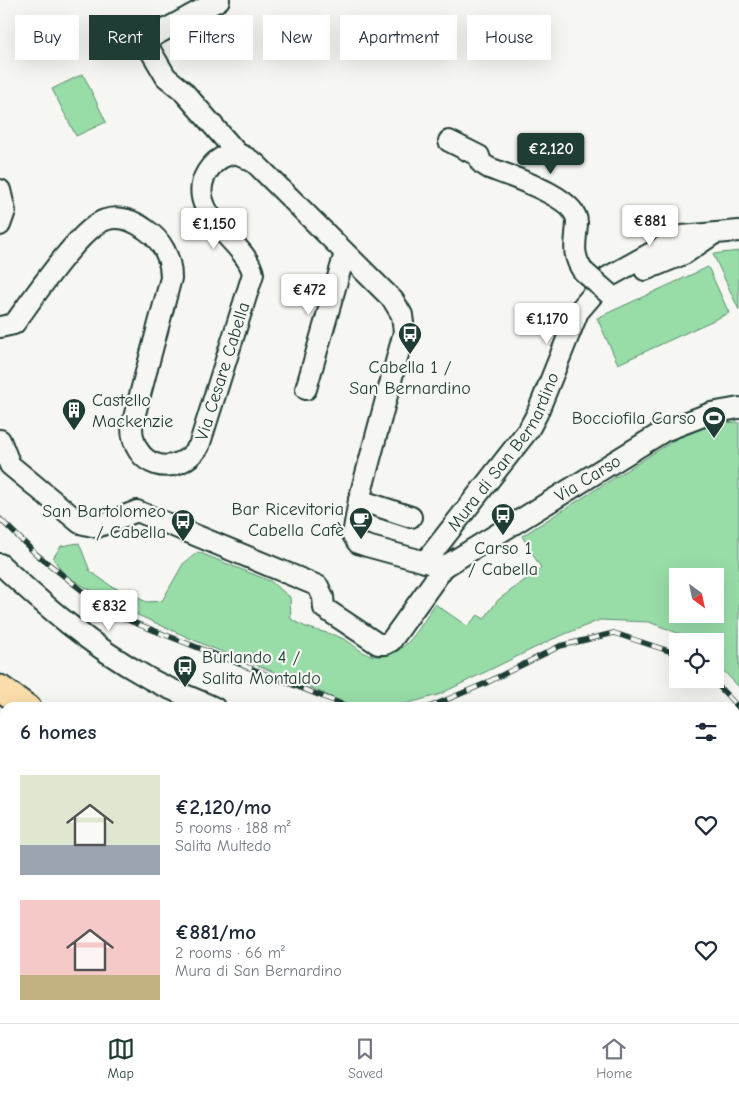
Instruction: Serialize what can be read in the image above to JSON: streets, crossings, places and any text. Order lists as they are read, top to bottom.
{
  "streets": {
    "street": ["Via Cesare Cabella", "Mura di San Bernardino", "Via Carso"]
  },
  "crossings": [
    ["Mura di San Bernardino", "Via Carso"]
  ],
  "places": {
    "bus stop": [
      "Cabella 1 / San Bernardino",
      "Carso 1 / Cabella",
      "San Bartolomeo / Cabella",
      "Burlando 4 / Salita Montaldo"
    ],
    "building": ["Castello Mackenzie"],
    "sports": ["Bocciofila Carso"],
    "cafe": ["Bar Ricevitoria Cabella Cafè"]
  },
  "north": "bottom right",
  "page": {
    "chip": [
      "Buy",
      "Rent",
      "Filters",
      "New",
      "Apartment",
      "House"
    ],
    "price": [
      "€2,120",
      "€881",
      "€1,150",
      "€472",
      "€1,170",
      "€832"
    ],
    "heading": "6 homes",
    "list": [
      {
        "name": "€2,120/mo",
        "note": "5 rooms · 188 m² · Salita Multedo"
      },
      {
        "name": "€881/mo",
        "note": "2 rooms · 66 m² · Mura di San Bernardino"
      }
    ],
    "tabs": ["Map", "Saved", "Home"]
  }
}
